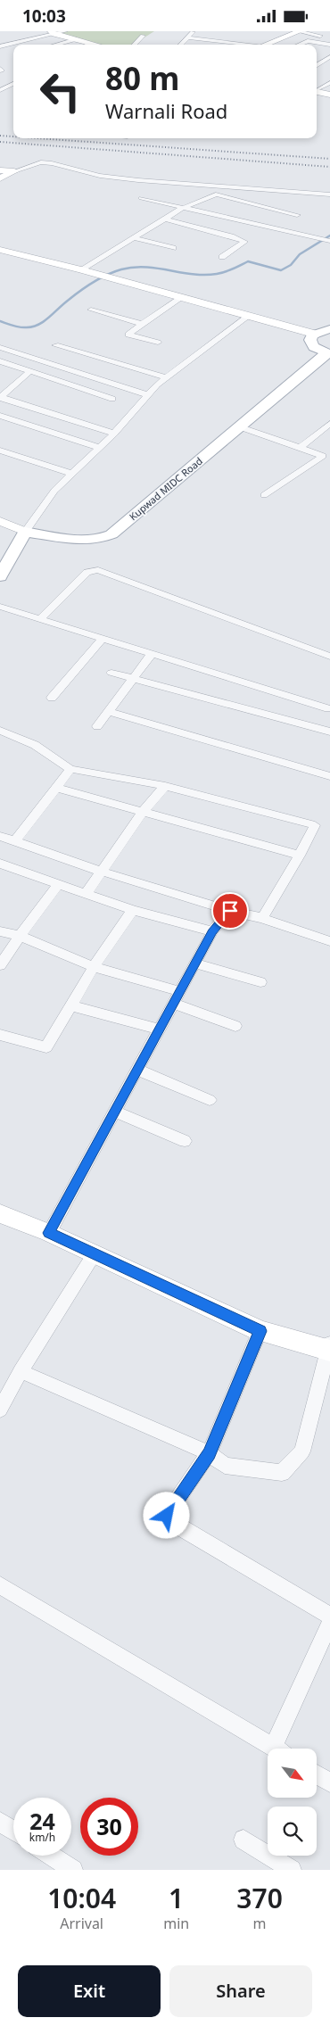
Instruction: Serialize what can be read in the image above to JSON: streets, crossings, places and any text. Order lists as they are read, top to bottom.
{
  "streets": {
    "main road": ["Kupwad MIDC Road"]
  },
  "north": "bottom right",
  "page": {
    "status": "10:03",
    "turn": ["80 m", "Warnali Road"],
    "speed": "24 km/h",
    "limit": "30",
    "eta": [
      "10:04",
      "Arrival",
      "1",
      "min",
      "370",
      "m"
    ],
    "buttons": ["Exit", "Share"]
  }
}
